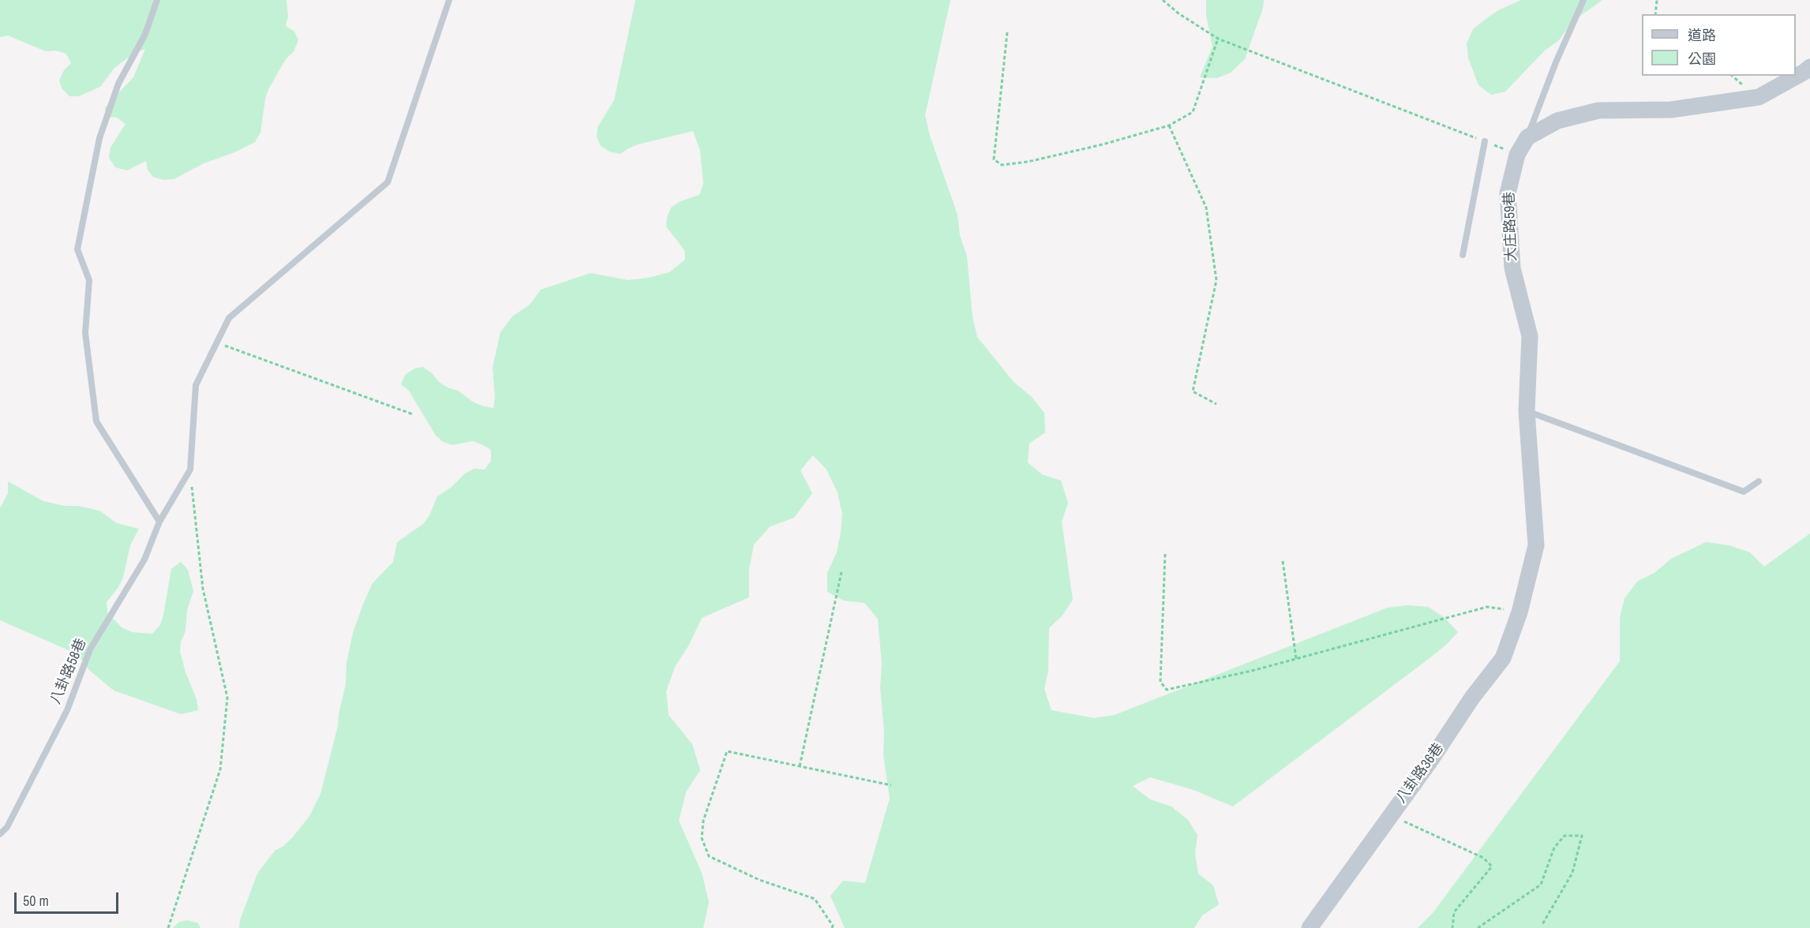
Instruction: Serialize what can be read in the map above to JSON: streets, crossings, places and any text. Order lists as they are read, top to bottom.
{
  "streets": {
    "street": ["大庄路59巷", "八卦路36巷"],
    "lane": ["八卦路58巷"]
  },
  "crossings": [
    ["大庄路59巷", "八卦路36巷"]
  ],
  "legend": ["道路", "公園"],
  "scale_bar": "50 m"
}
